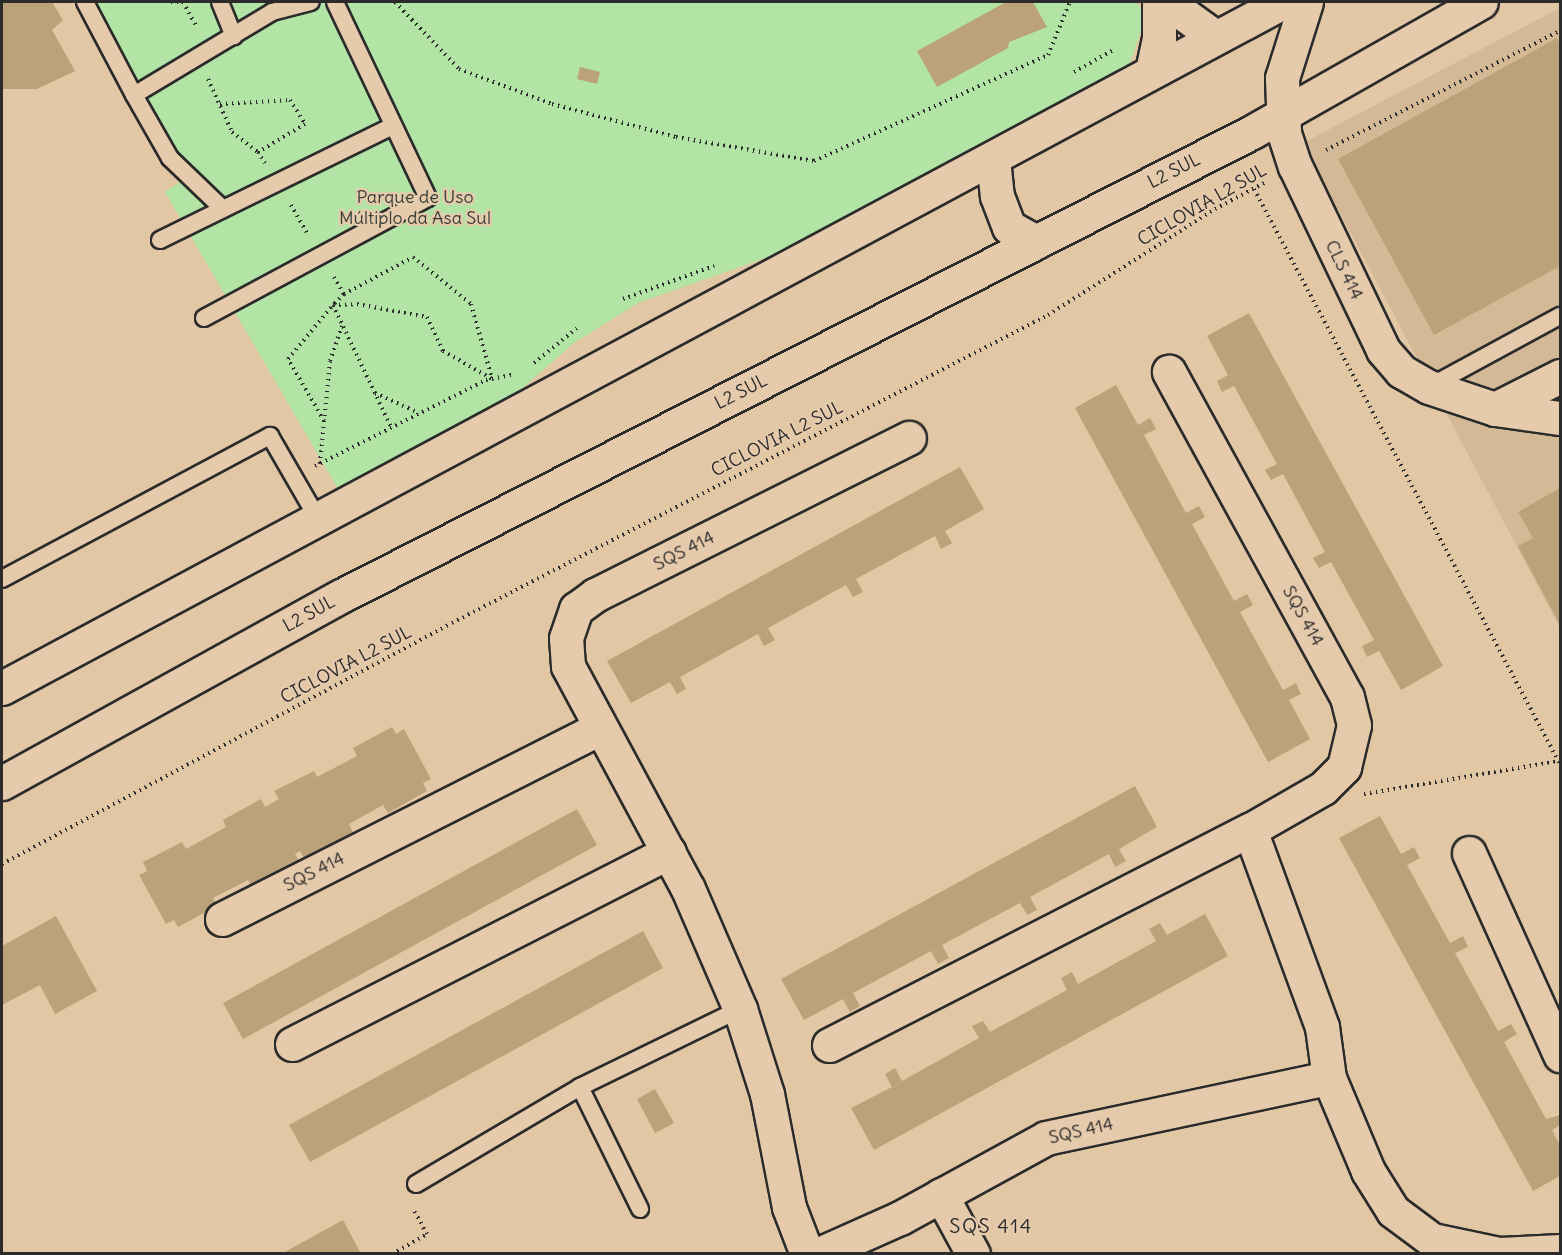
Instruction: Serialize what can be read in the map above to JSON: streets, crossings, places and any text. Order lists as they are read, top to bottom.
{
  "streets": {
    "street": ["L2 SUL", "CLS 414", "SQS 414"],
    "path": ["CICLOVIA L2 SUL"]
  },
  "crossings": [
    ["L2 SUL", "CLS 414"],
    ["CICLOVIA L2 SUL", "CLS 414"]
  ],
  "districts": ["SQS 414"],
  "parks": ["Parque de Uso Múltiplo da Asa Sul"]
}
